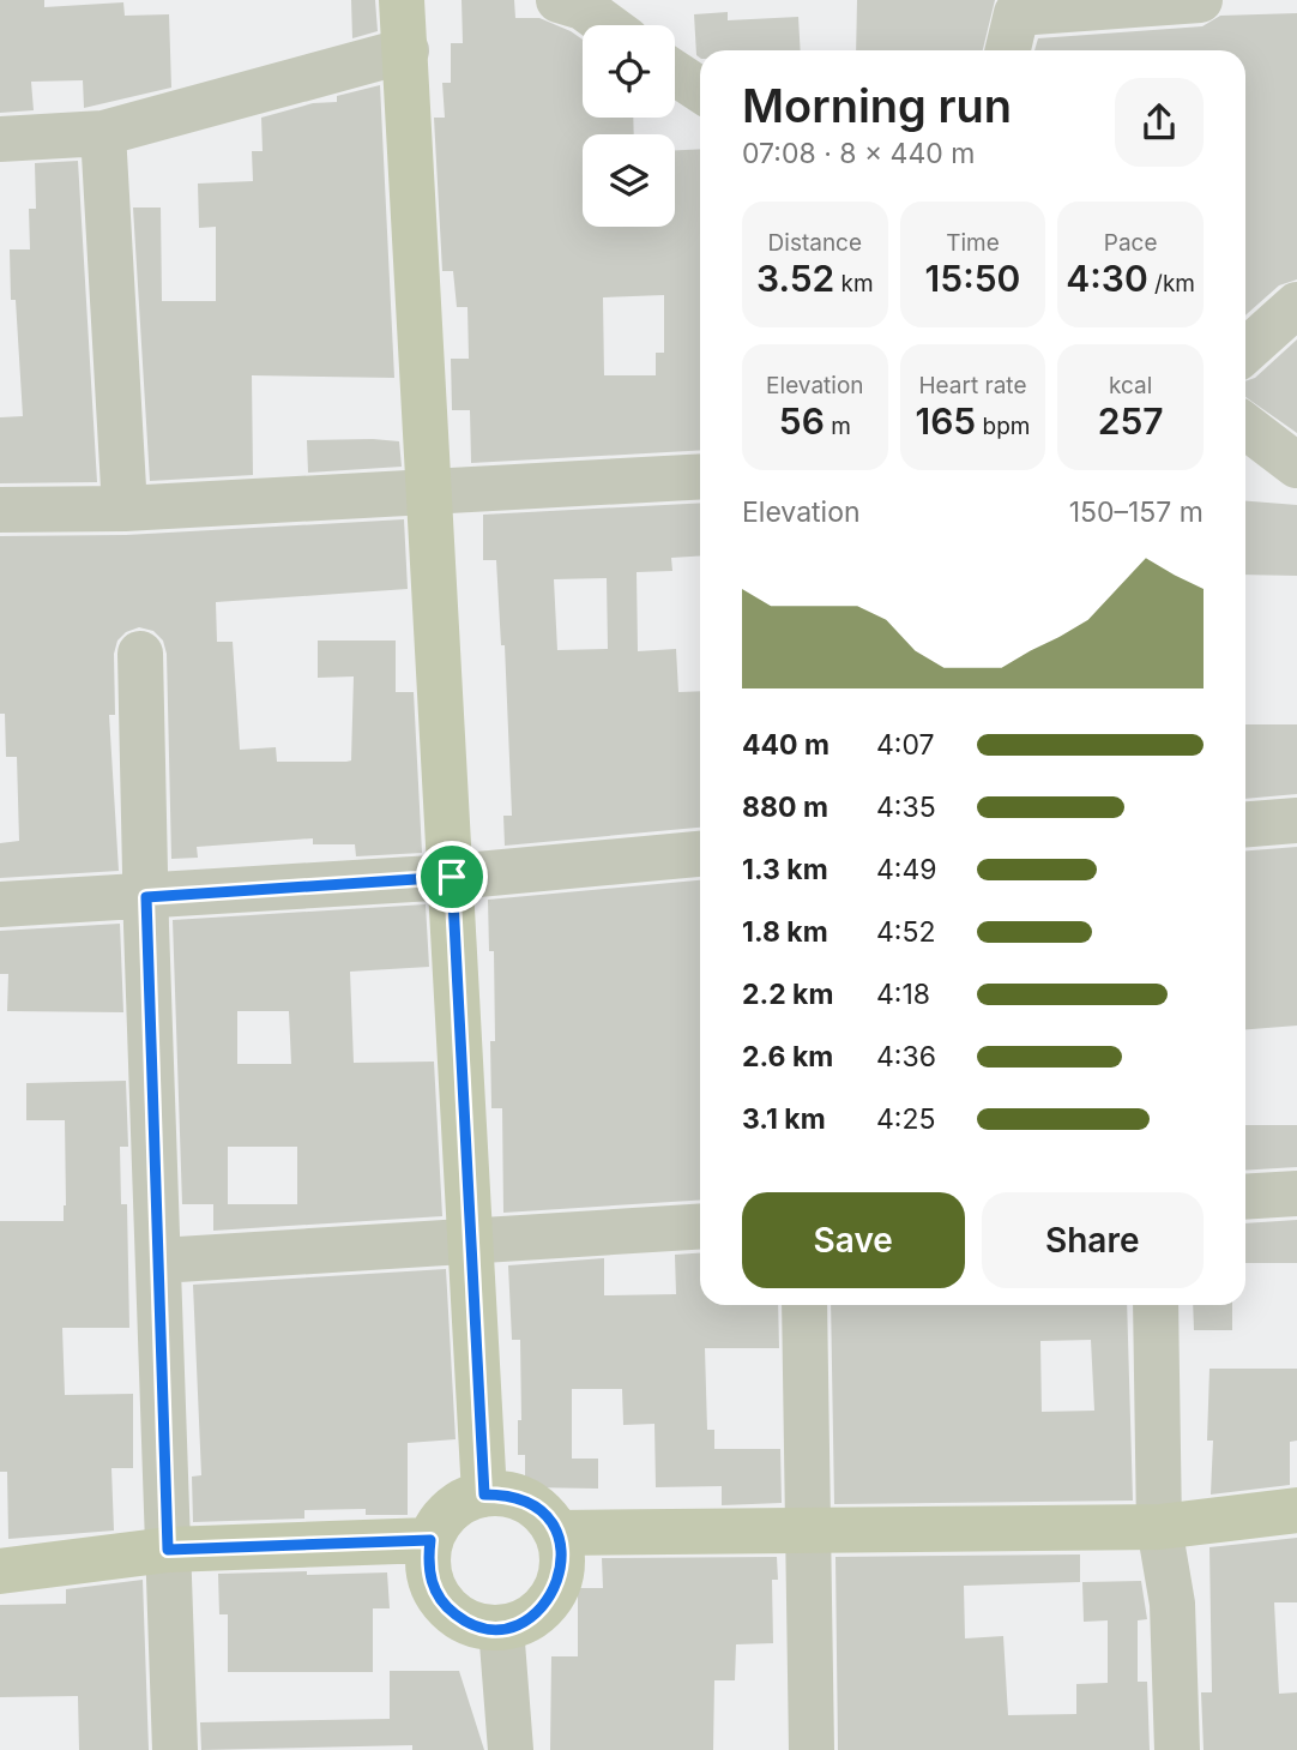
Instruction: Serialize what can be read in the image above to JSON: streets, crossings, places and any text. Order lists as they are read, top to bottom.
{
  "page": {
    "heading": ["Morning run", "07:08 · 8 × 440 m"],
    "stats": [
      ["Distance", "3.52 km"],
      ["Time", "15:50"],
      ["Pace", "4:30 /km"],
      ["Elevation", "56 m"],
      ["Heart rate", "165 bpm"],
      ["kcal", "257"]
    ],
    "chart": ["Elevation", "150–157 m"],
    "list": [
      {
        "name": "440 m",
        "note": "4:07"
      },
      {
        "name": "880 m",
        "note": "4:35"
      },
      {
        "name": "1.3 km",
        "note": "4:49"
      },
      {
        "name": "1.8 km",
        "note": "4:52"
      },
      {
        "name": "2.2 km",
        "note": "4:18"
      },
      {
        "name": "2.6 km",
        "note": "4:36"
      },
      {
        "name": "3.1 km",
        "note": "4:25"
      }
    ],
    "buttons": ["Save", "Share"]
  }
}
